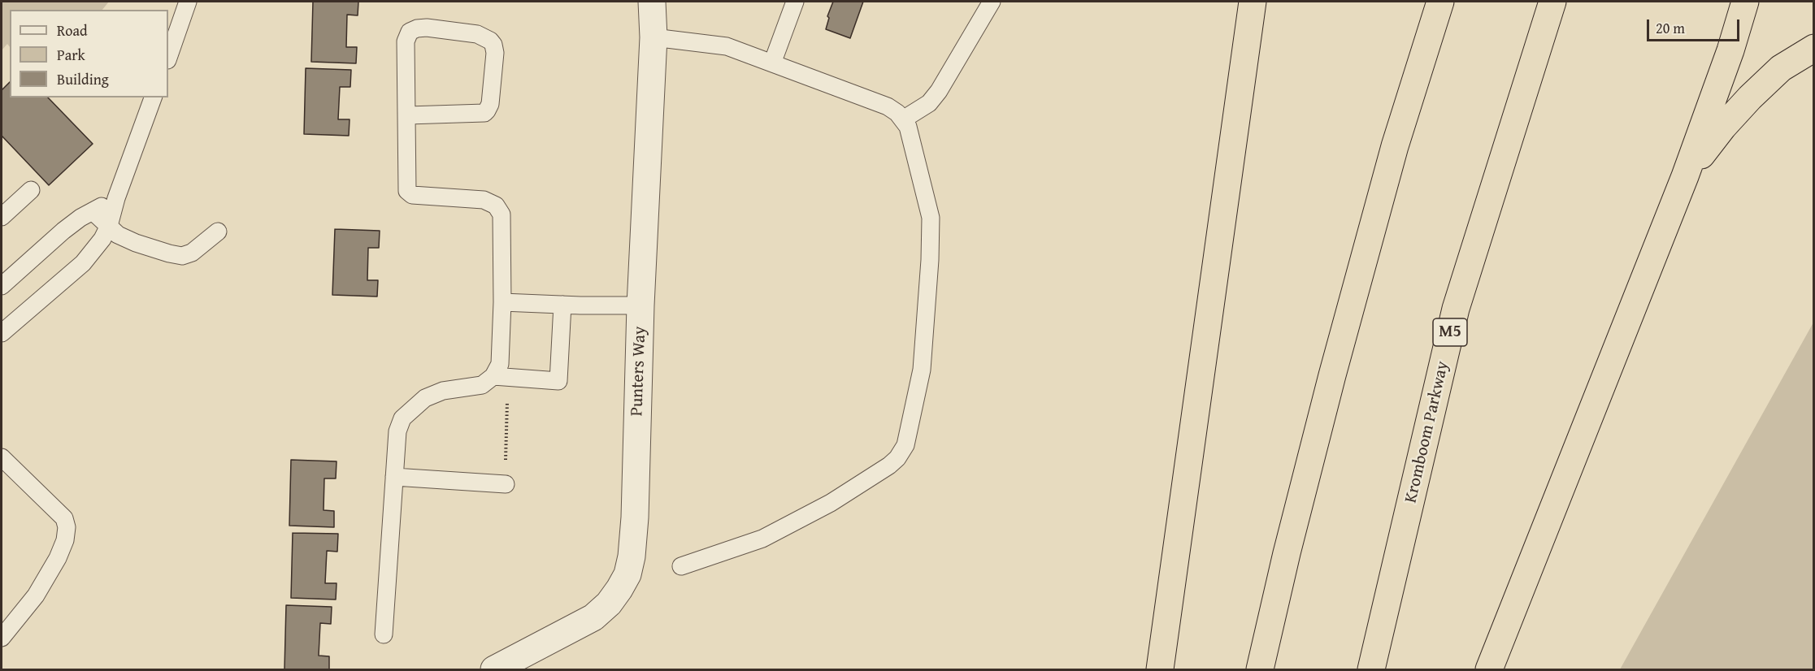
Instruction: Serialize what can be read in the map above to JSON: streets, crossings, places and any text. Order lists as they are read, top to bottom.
{
  "streets": {
    "highway": ["M5", "Kromboom Parkway"],
    "street": ["Punters Way"]
  },
  "legend": ["Road", "Park", "Building"],
  "scale_bar": "20 m"
}
